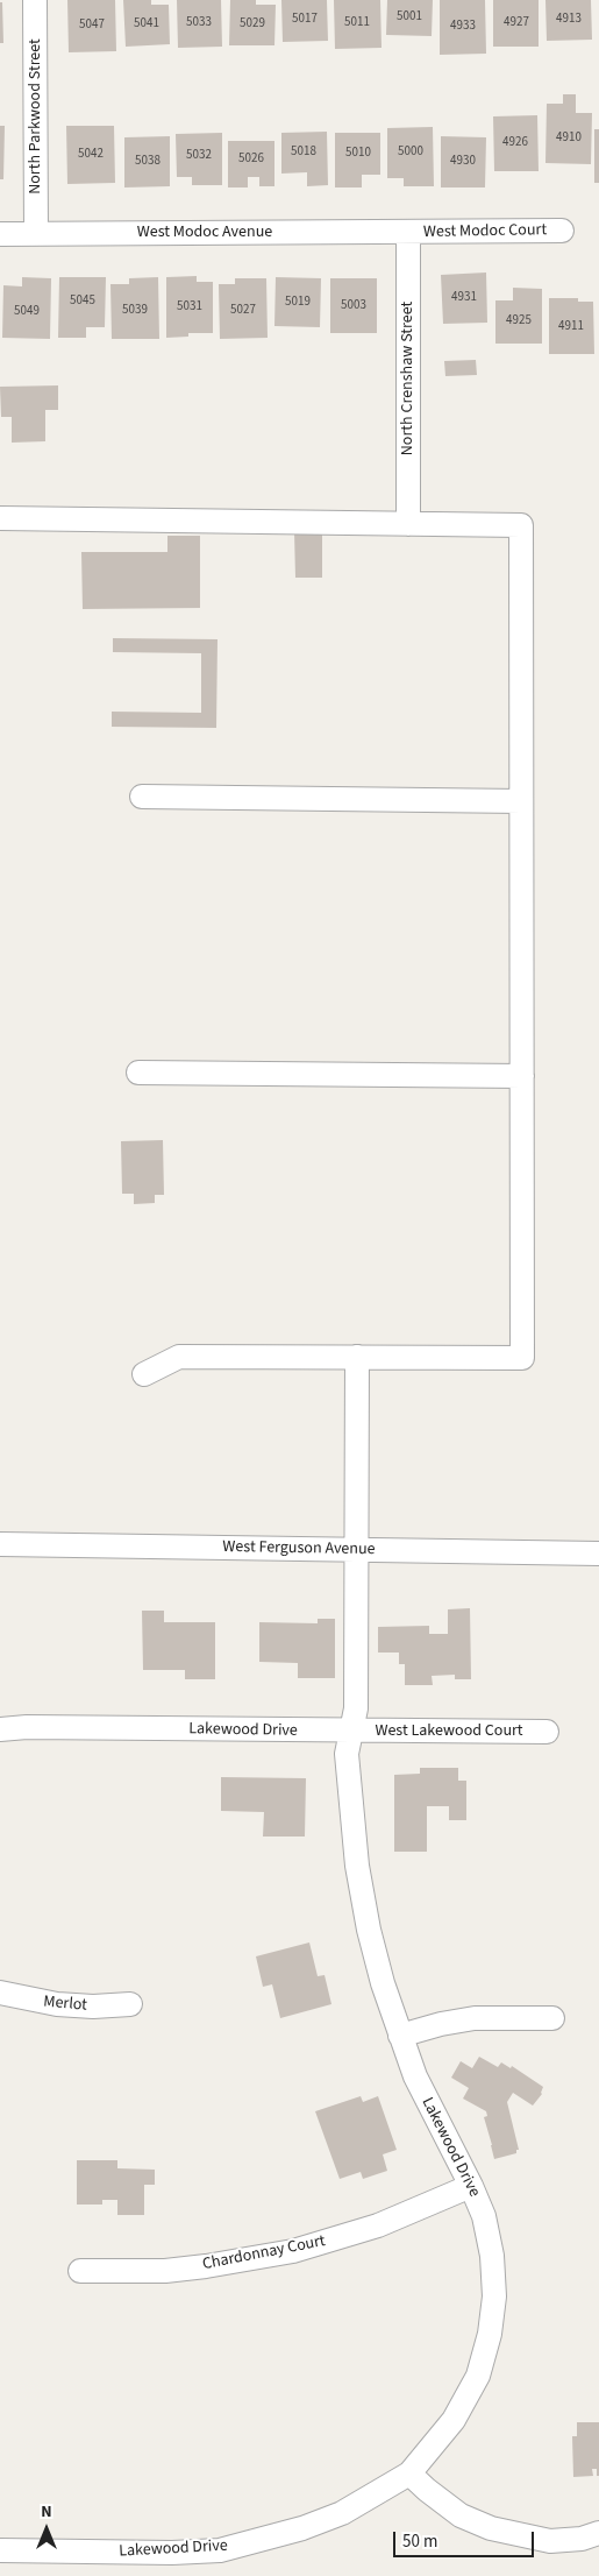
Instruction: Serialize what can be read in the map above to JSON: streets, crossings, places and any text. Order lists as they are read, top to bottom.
{
  "streets": {
    "street": [
      "North Parkwood Street",
      "West Modoc Court",
      "West Modoc Avenue",
      "North Crenshaw Street",
      "West Ferguson Avenue",
      "Lakewood Drive",
      "West Lakewood Court",
      "Merlot",
      "Chardonnay Court"
    ]
  },
  "crossings": [
    ["North Parkwood Street", "West Modoc Avenue"],
    ["West Modoc Court", "West Modoc Avenue"],
    ["West Modoc Court", "North Crenshaw Street"],
    ["West Modoc Avenue", "North Crenshaw Street"],
    ["Lakewood Drive", "West Lakewood Court"],
    ["Lakewood Drive", "Chardonnay Court"]
  ],
  "house_numbers": [
    "5001",
    "5017",
    "4913",
    "5033",
    "5011",
    "4927",
    "5041",
    "5029",
    "5047",
    "4933",
    "4910",
    "4926",
    "5018",
    "5000",
    "5010",
    "5042",
    "5032",
    "5026",
    "5038",
    "4930",
    "4931",
    "5045",
    "5019",
    "5003",
    "5031",
    "5039",
    "5027",
    "5049",
    "4925",
    "4911"
  ],
  "scale_bar": "50 m",
  "north": "top"
}
